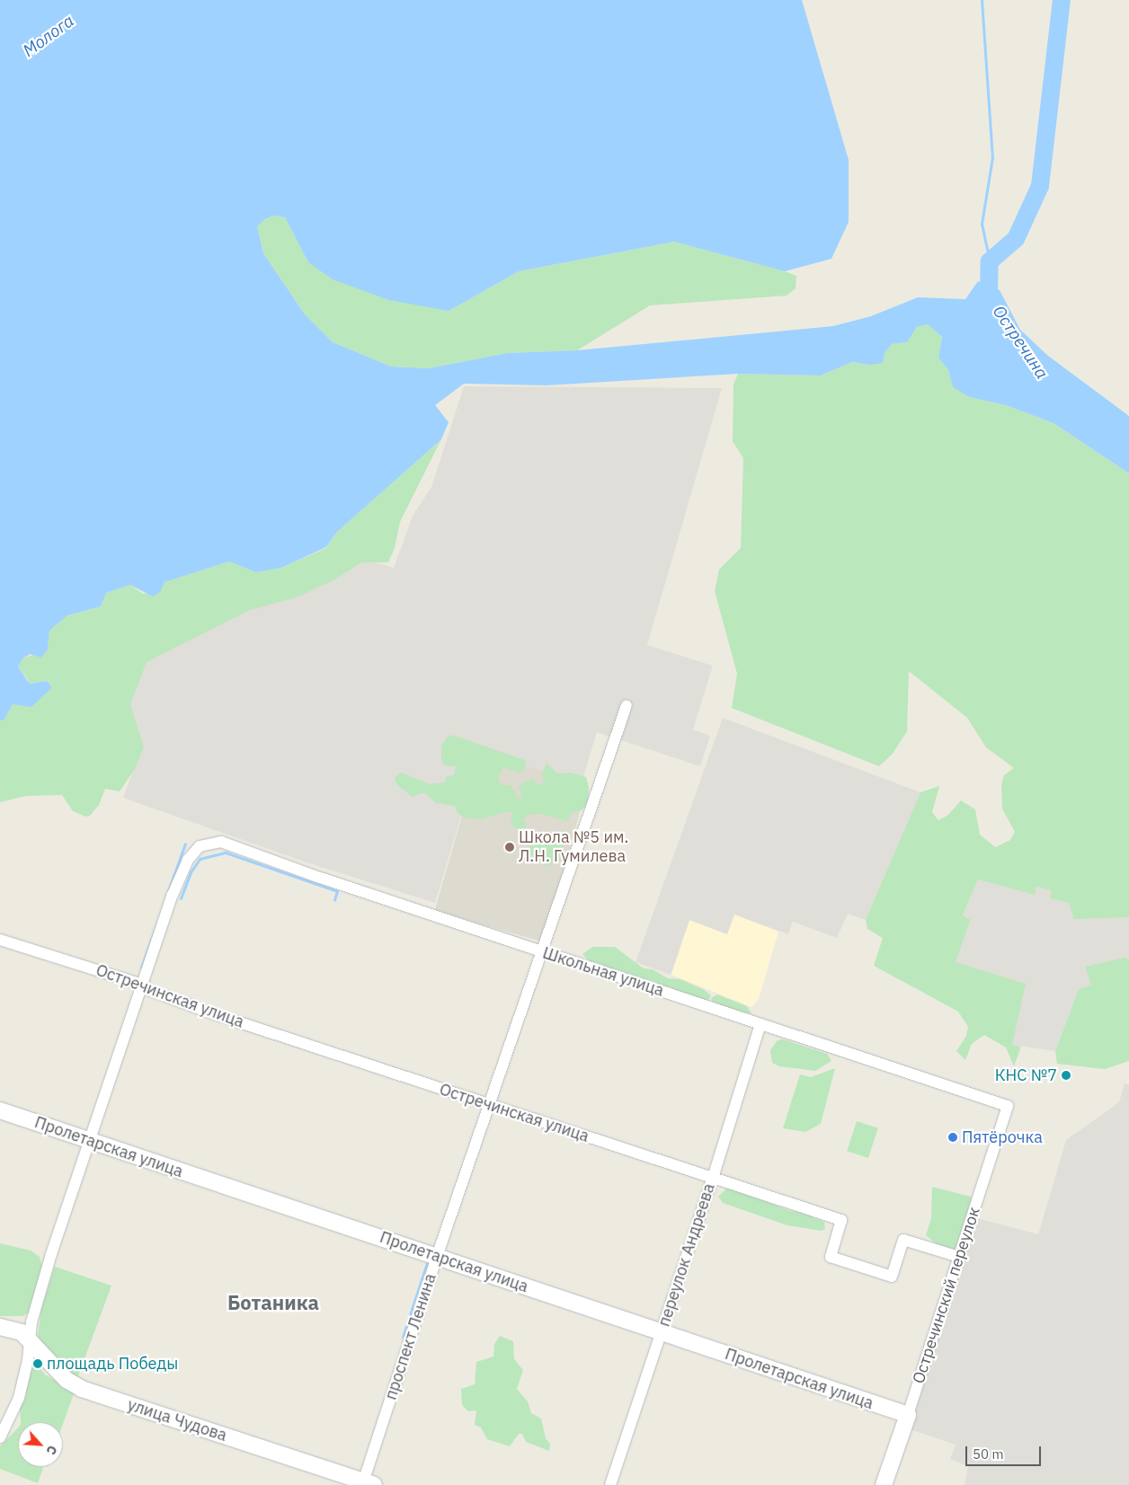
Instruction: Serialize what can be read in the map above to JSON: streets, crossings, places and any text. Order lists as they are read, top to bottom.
{
  "streets": {
    "street": [
      "Школьная улица",
      "Остречинская улица",
      "Пролетарская улица",
      "переулок Андреева",
      "Остречинский переулок",
      "проспект Ленина",
      "улица Чудова"
    ]
  },
  "crossings": [
    ["Школьная улица", "Остречинская улица"],
    ["Школьная улица", "переулок Андреева"],
    ["Школьная улица", "Остречинский переулок"],
    ["Школьная улица", "проспект Ленина"],
    ["Остречинская улица", "переулок Андреева"],
    ["Остречинская улица", "Остречинский переулок"],
    ["Остречинская улица", "проспект Ленина"],
    ["Пролетарская улица", "переулок Андреева"],
    ["Пролетарская улица", "Остречинский переулок"],
    ["Пролетарская улица", "проспект Ленина"],
    ["проспект Ленина", "улица Чудова"]
  ],
  "districts": ["Ботаника"],
  "water": ["Молога", "Остречина"],
  "places": [
    "Школа №5 им. Л.Н. Гумилева",
    "КНС №7",
    "Пятёрочка",
    "площадь Победы"
  ],
  "scale_bar": "50 m",
  "north": "bottom right"
}
